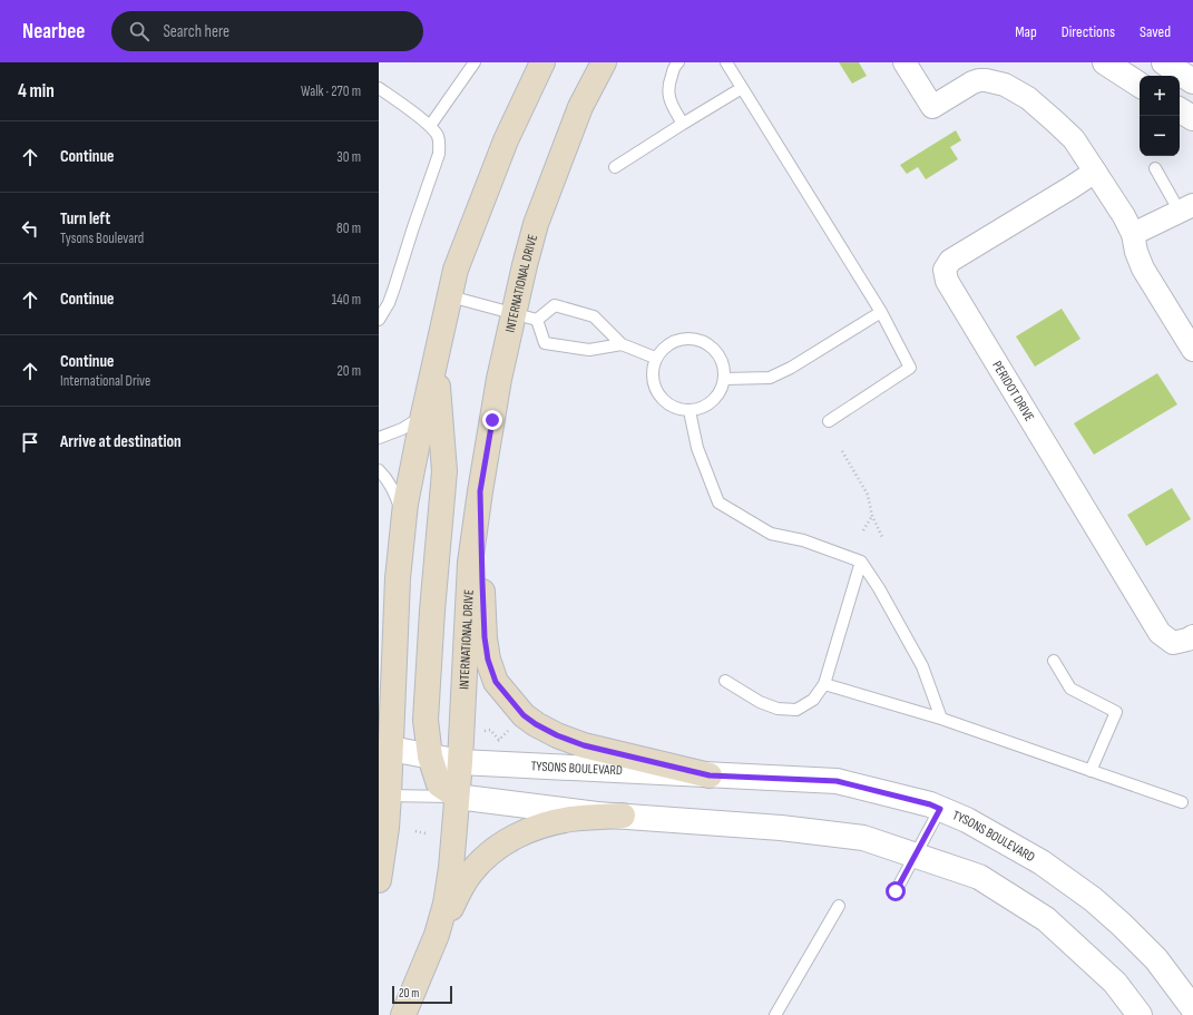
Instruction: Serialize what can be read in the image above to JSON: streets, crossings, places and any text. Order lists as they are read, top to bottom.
{
  "streets": {
    "main road": ["INTERNATIONAL DRIVE"],
    "street": ["PERIDOT DRIVE", "TYSONS BOULEVARD"]
  },
  "crossings": [
    ["INTERNATIONAL DRIVE", "TYSONS BOULEVARD"]
  ],
  "scale_bar": "20 m",
  "page": {
    "header": "Nearbee",
    "search": "Search here",
    "nav": ["Map", "Directions", "Saved"],
    "heading": ["4 min", "Walk · 270 m"],
    "map_buttons": ["+", "−"],
    "list": [
      ["Continue", "30 m"],
      ["Turn left", "Tysons Boulevard", "80 m"],
      ["Continue", "140 m"],
      ["Continue", "International Drive", "20 m"],
      "Arrive at destination"
    ],
    "scale": "20 m"
  }
}
